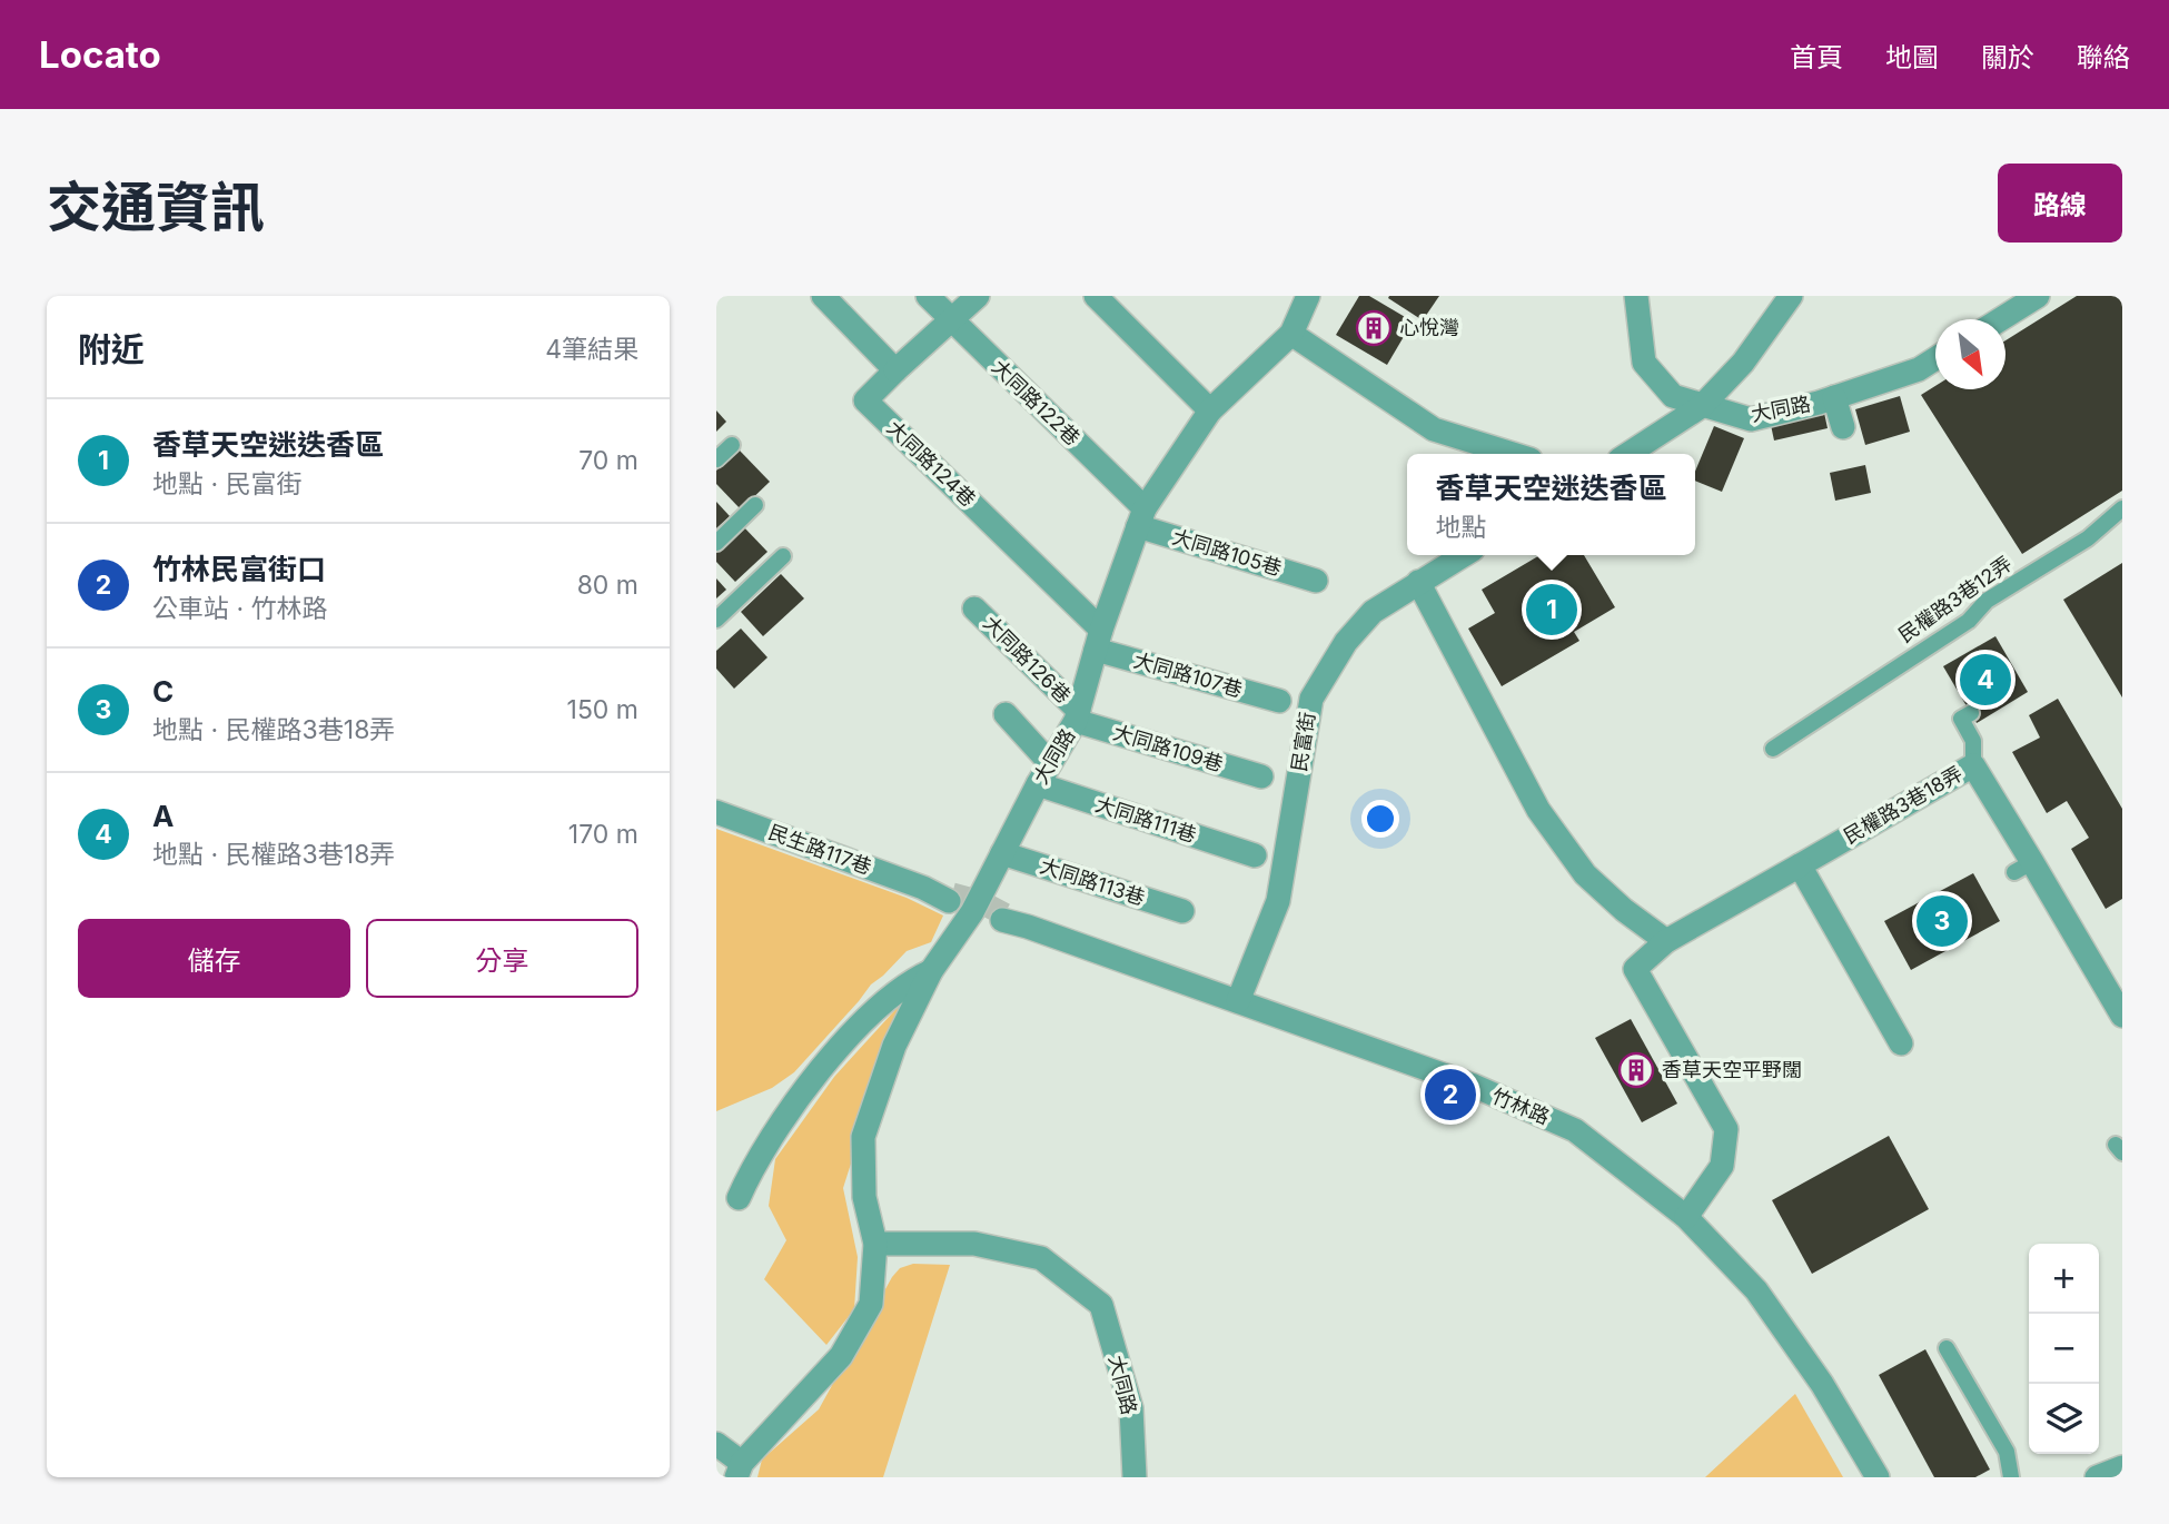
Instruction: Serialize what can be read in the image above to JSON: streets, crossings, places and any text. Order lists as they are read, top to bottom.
{
  "streets": {
    "street": [
      "大同路122巷",
      "大同路",
      "大同路124巷",
      "大同路105巷",
      "大同路126巷",
      "大同路107巷",
      "民富街",
      "大同路109巷",
      "民權路3巷18弄",
      "大同路111巷",
      "民生路117巷",
      "大同路113巷",
      "竹林路"
    ],
    "lane": ["民權路3巷12弄"]
  },
  "crossings": [
    ["大同路122巷", "大同路"],
    ["大同路122巷", "大同路105巷"],
    ["大同路", "大同路124巷"],
    ["大同路", "大同路105巷"],
    ["大同路", "大同路126巷"],
    ["大同路", "大同路107巷"],
    ["大同路", "大同路109巷"],
    ["大同路", "大同路111巷"],
    ["大同路", "大同路113巷"],
    ["大同路124巷", "大同路107巷"],
    ["大同路126巷", "大同路109巷"],
    ["民富街", "竹林路"],
    ["民權路3巷18弄", "竹林路"]
  ],
  "places": {
    "building": ["心悅灣", "香草天空平野闊"]
  },
  "north": "bottom right",
  "page": {
    "header": "Locato",
    "nav": [
      "首頁",
      "地圖",
      "關於",
      "聯絡"
    ],
    "title": "交通資訊",
    "buttons": [
      "路線",
      ["儲存", "分享"]
    ],
    "heading": ["附近", "4筆結果"],
    "list": [
      {
        "mark": "1",
        "name": "香草天空迷迭香區",
        "note": "地點 · 民富街",
        "value": "70 m"
      },
      {
        "mark": "2",
        "name": "竹林民富街口",
        "note": "公車站 · 竹林路",
        "value": "80 m"
      },
      {
        "mark": "3",
        "name": "C",
        "note": "地點 · 民權路3巷18弄",
        "value": "150 m"
      },
      {
        "mark": "4",
        "name": "A",
        "note": "地點 · 民權路3巷18弄",
        "value": "170 m"
      }
    ],
    "popup": ["香草天空迷迭香區", "地點"],
    "pins": [
      "1",
      "4",
      "3",
      "2"
    ],
    "map_buttons": ["+", "−"]
  }
}
